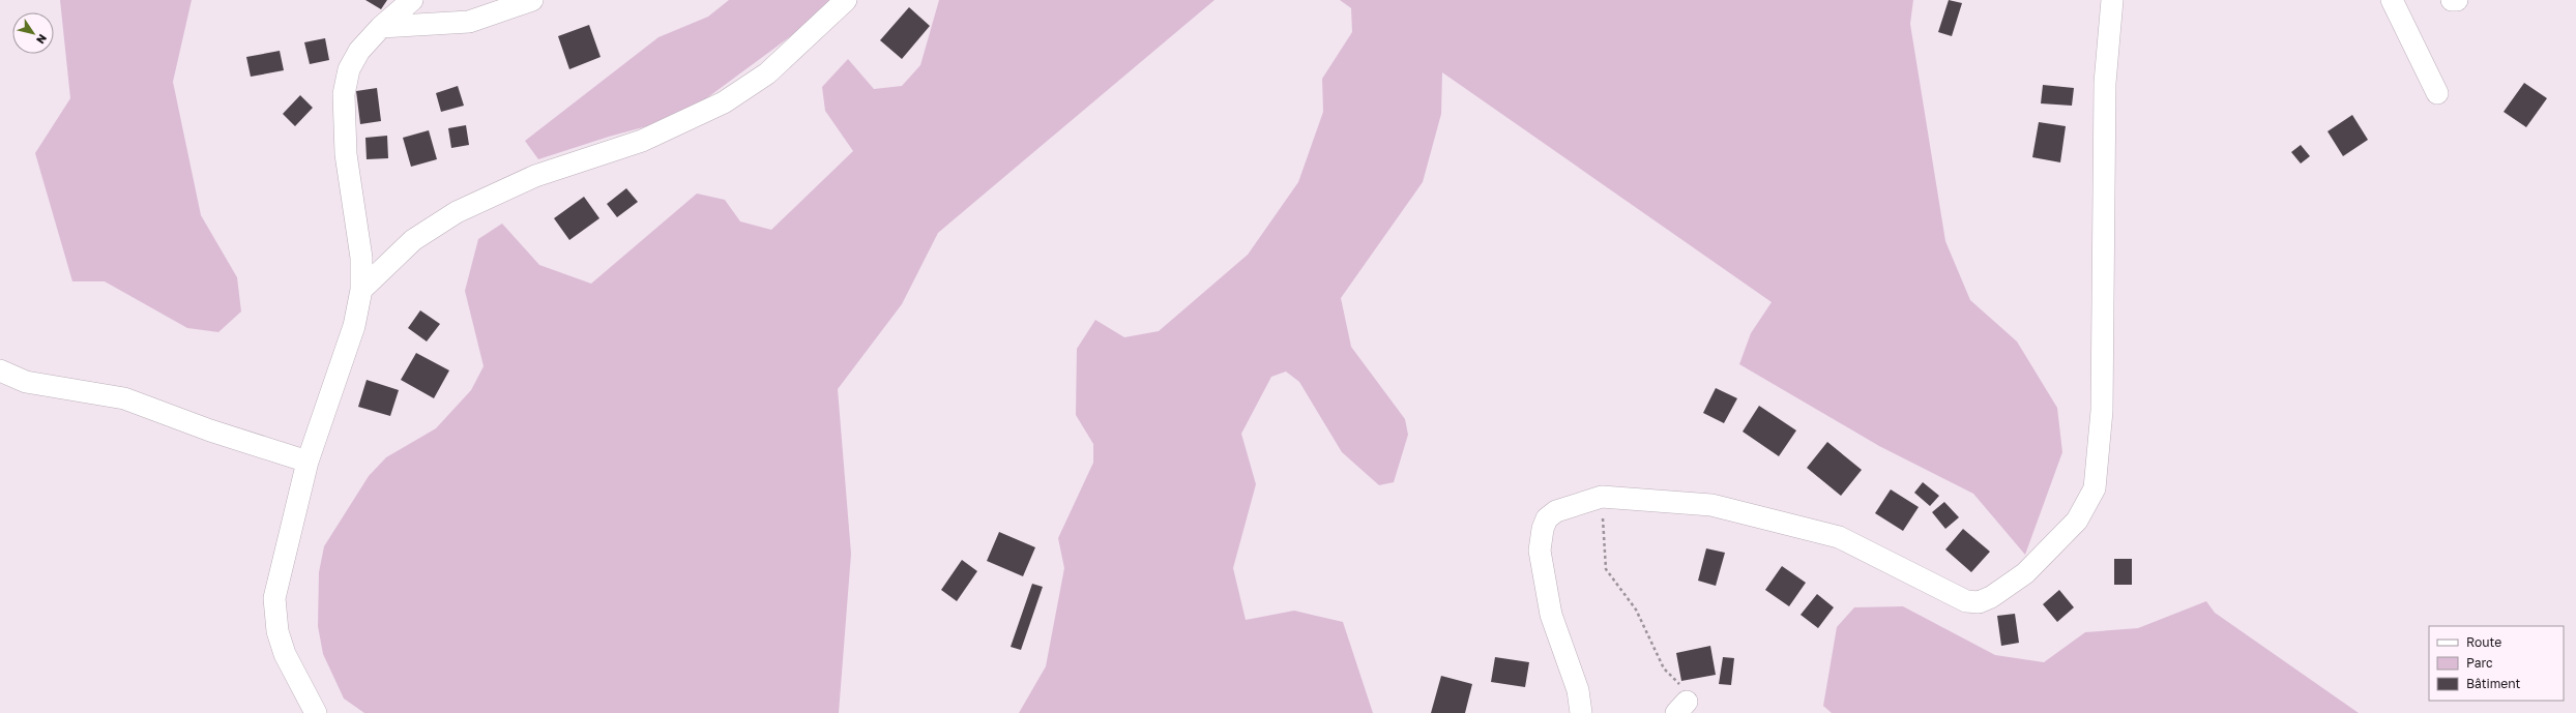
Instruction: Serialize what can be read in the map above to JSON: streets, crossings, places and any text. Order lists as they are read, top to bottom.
{
  "legend": ["Route", "Parc", "Bâtiment"],
  "north": "bottom right"
}
